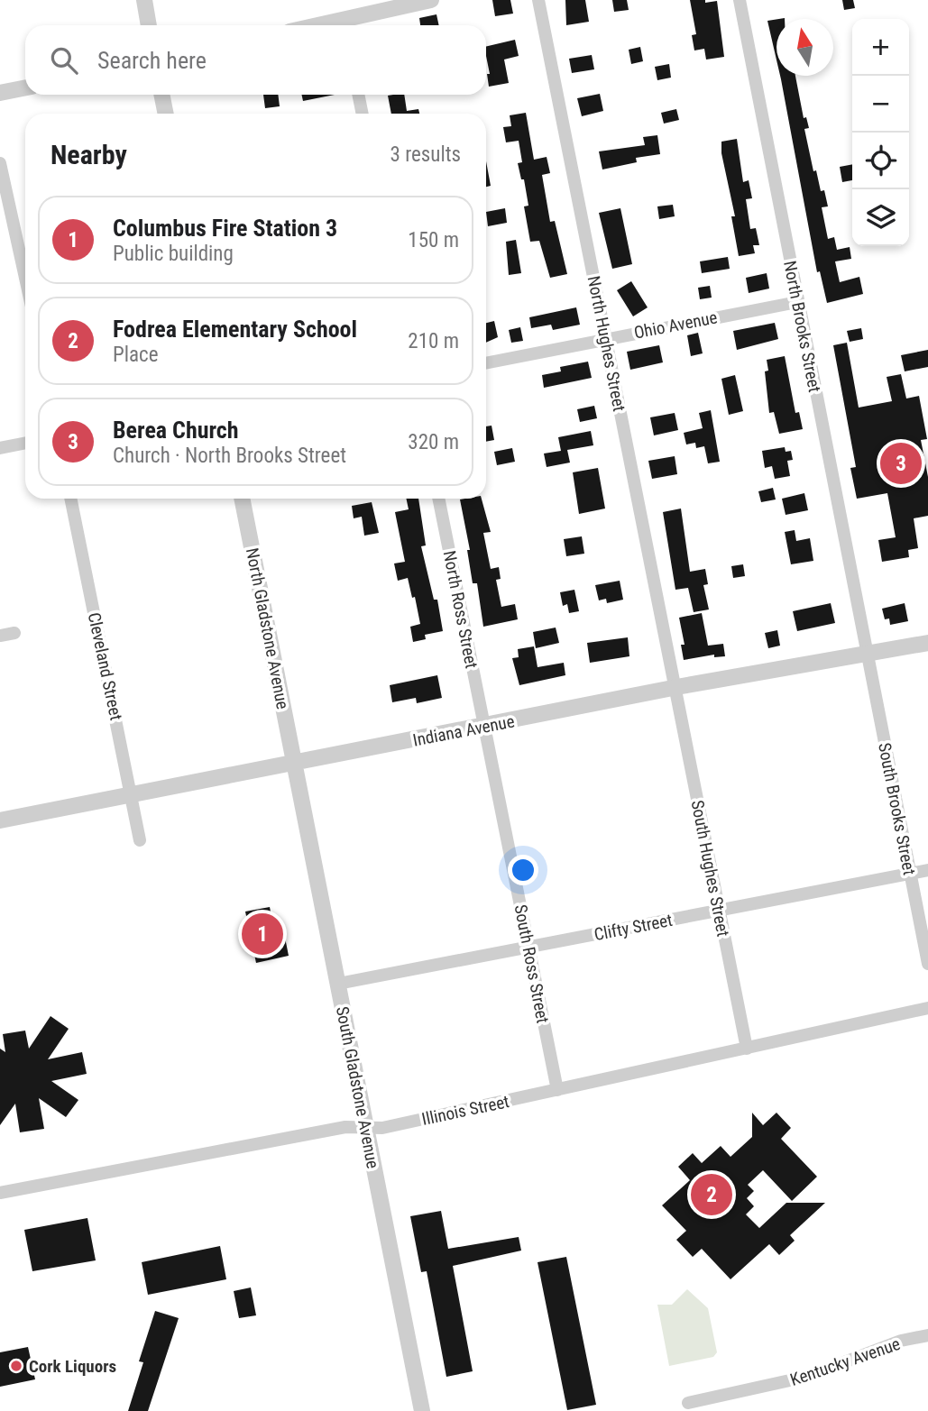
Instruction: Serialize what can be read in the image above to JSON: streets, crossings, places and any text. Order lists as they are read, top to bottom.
{
  "streets": {
    "street": [
      "Ohio Avenue",
      "North Brooks Street",
      "North Hughes Street",
      "North Ross Street",
      "North Gladstone Avenue",
      "Cleveland Street",
      "Indiana Avenue",
      "South Brooks Street",
      "South Hughes Street",
      "Clifty Street",
      "South Ross Street",
      "South Gladstone Avenue",
      "Illinois Street",
      "Kentucky Avenue"
    ]
  },
  "crossings": [
    ["Ohio Avenue", "North Brooks Street"],
    ["Ohio Avenue", "North Hughes Street"],
    ["North Brooks Street", "Indiana Avenue"],
    ["North Brooks Street", "South Brooks Street"],
    ["North Hughes Street", "Indiana Avenue"],
    ["North Hughes Street", "South Hughes Street"],
    ["North Ross Street", "Indiana Avenue"],
    ["North Ross Street", "South Ross Street"],
    ["North Gladstone Avenue", "Indiana Avenue"],
    ["North Gladstone Avenue", "South Gladstone Avenue"],
    ["Cleveland Street", "Indiana Avenue"],
    ["Indiana Avenue", "South Brooks Street"],
    ["Indiana Avenue", "South Hughes Street"],
    ["Indiana Avenue", "South Ross Street"],
    ["Indiana Avenue", "South Gladstone Avenue"],
    ["South Brooks Street", "Clifty Street"],
    ["South Hughes Street", "Clifty Street"],
    ["South Hughes Street", "Illinois Street"],
    ["Clifty Street", "South Ross Street"],
    ["Clifty Street", "South Gladstone Avenue"],
    ["South Ross Street", "Illinois Street"],
    ["South Gladstone Avenue", "Illinois Street"]
  ],
  "places": ["Cork Liquors"],
  "north": "top",
  "page": {
    "map_buttons": ["+", "−"],
    "search": "Search here",
    "heading": ["Nearby", "3 results"],
    "list": [
      {
        "mark": "1",
        "name": "Columbus Fire Station 3",
        "note": "Public building",
        "value": "150 m"
      },
      {
        "mark": "2",
        "name": "Fodrea Elementary School",
        "note": "Place",
        "value": "210 m"
      },
      {
        "mark": "3",
        "name": "Berea Church",
        "note": "Church · North Brooks Street",
        "value": "320 m"
      }
    ],
    "pins": ["3", "1", "2"]
  }
}
